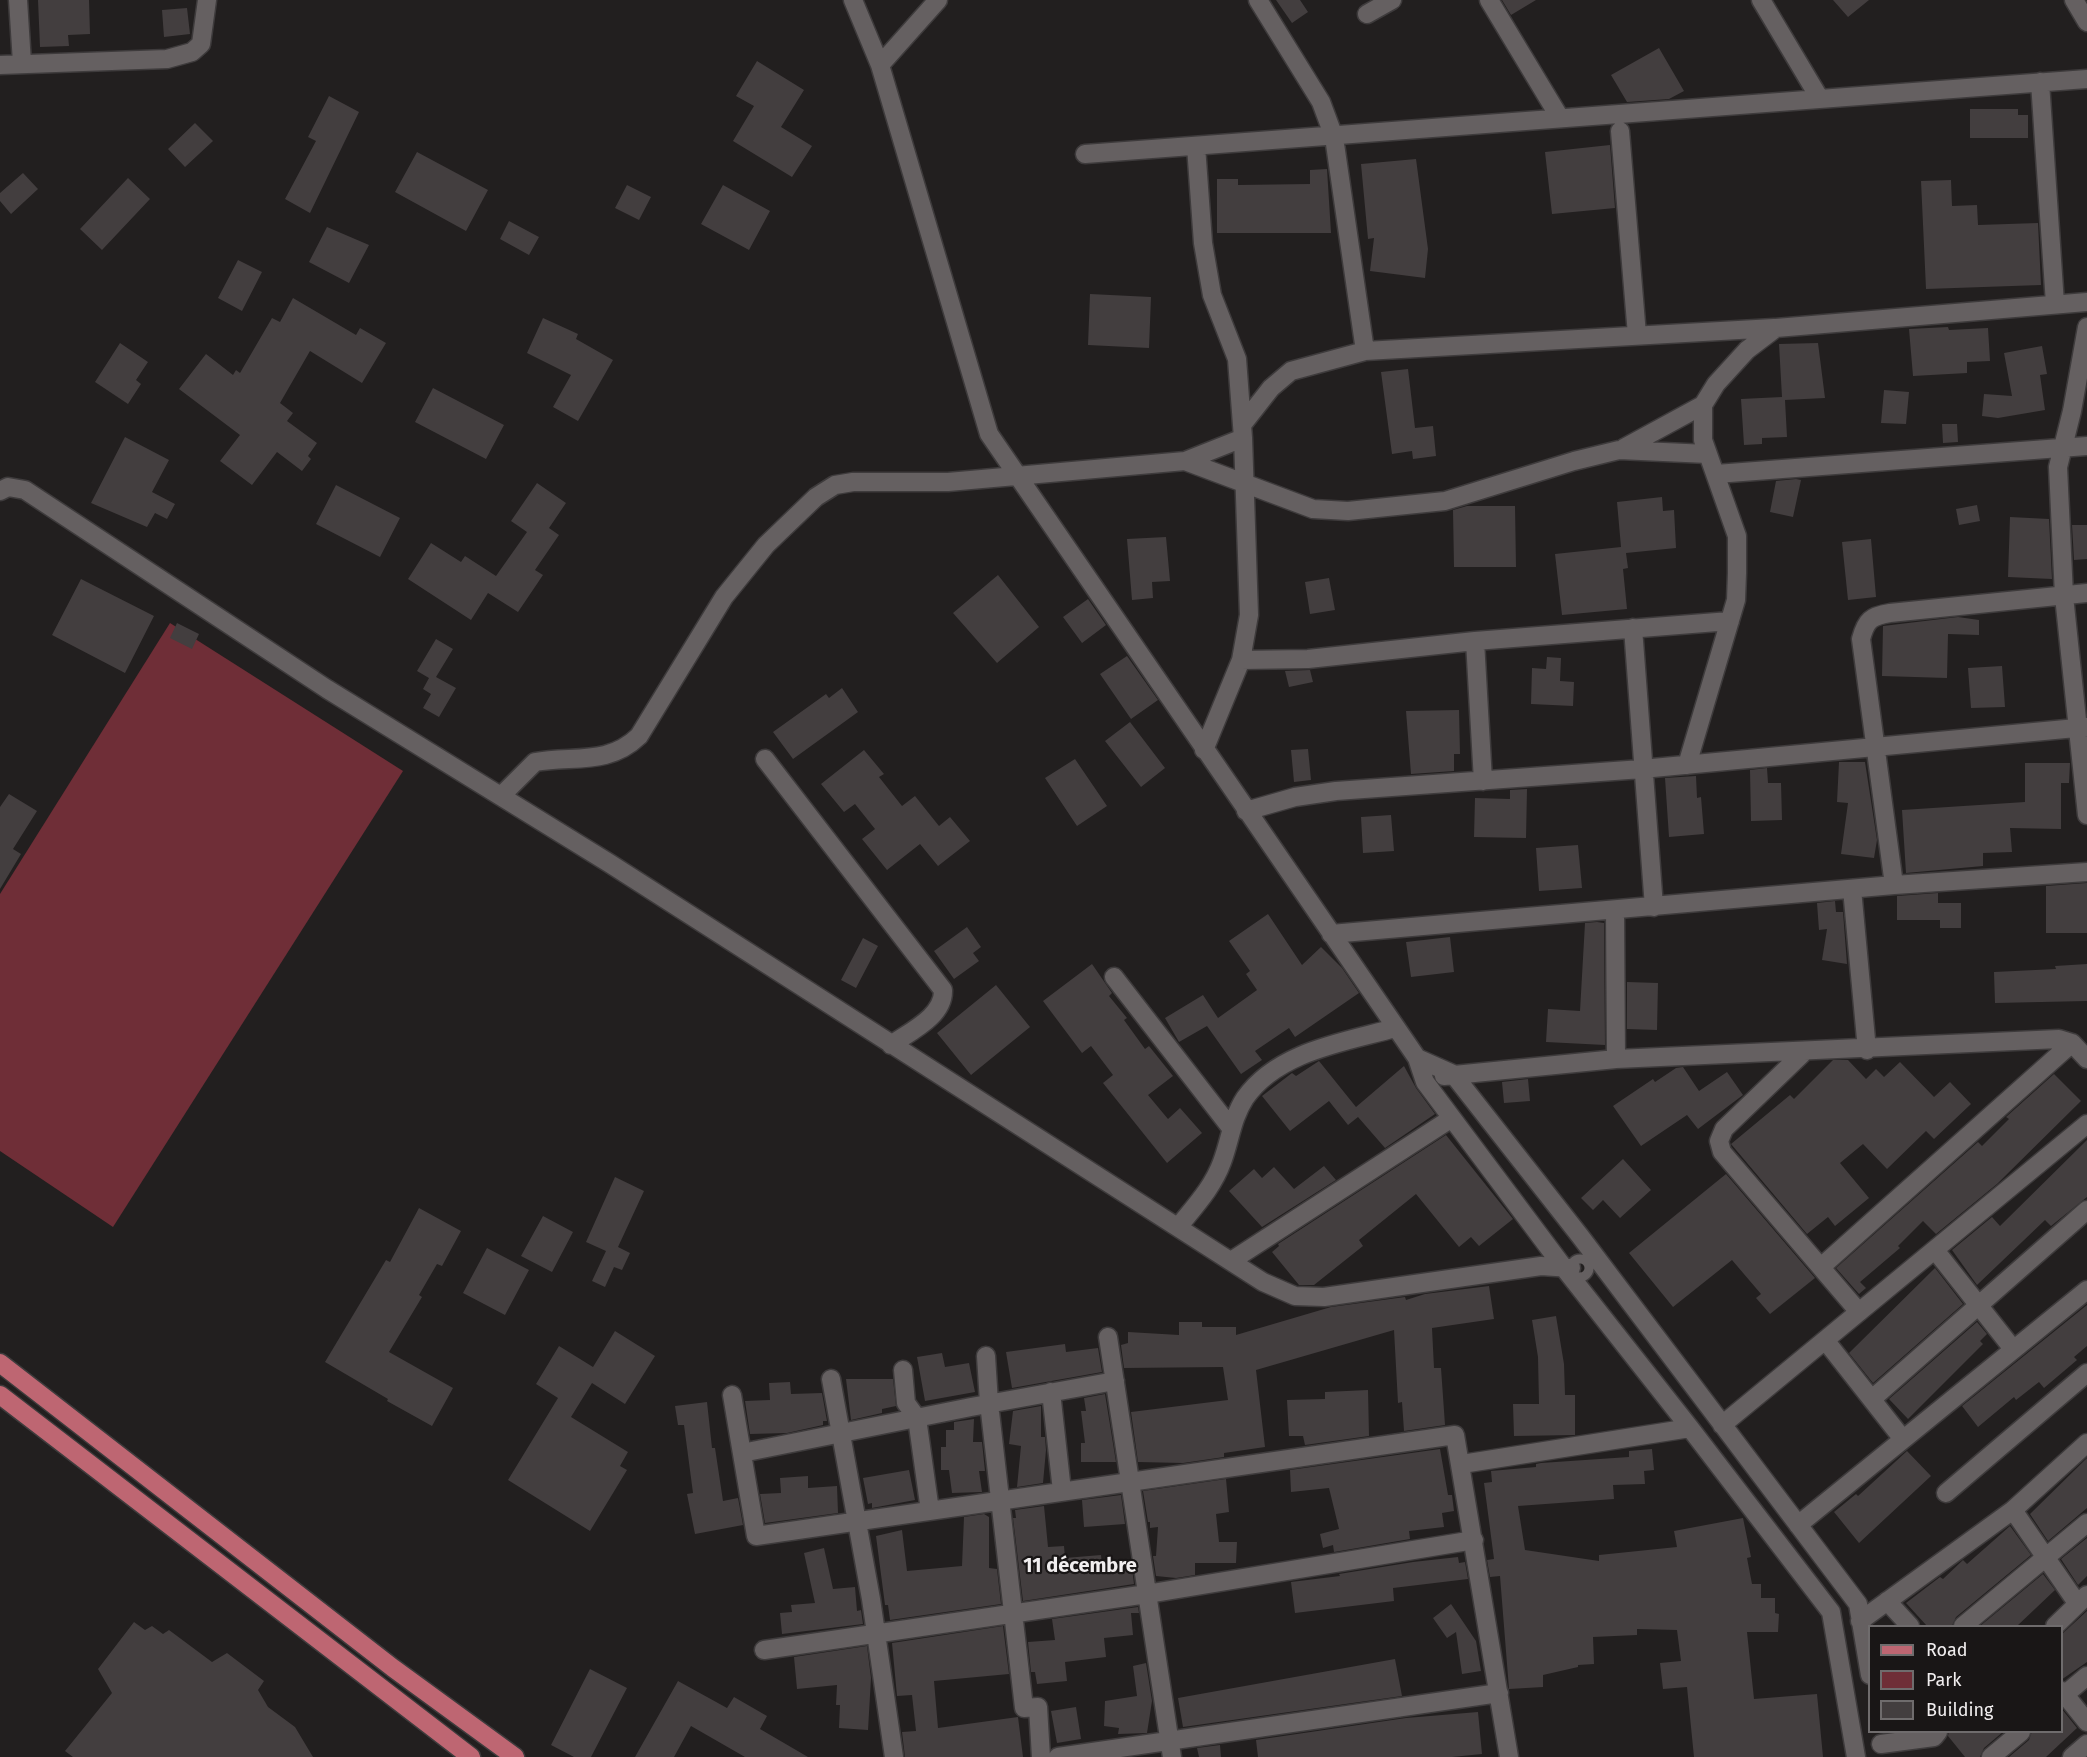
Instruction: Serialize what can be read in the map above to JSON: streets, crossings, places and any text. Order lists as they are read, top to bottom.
{
  "districts": ["11 décembre"],
  "legend": ["Road", "Park", "Building"]
}
